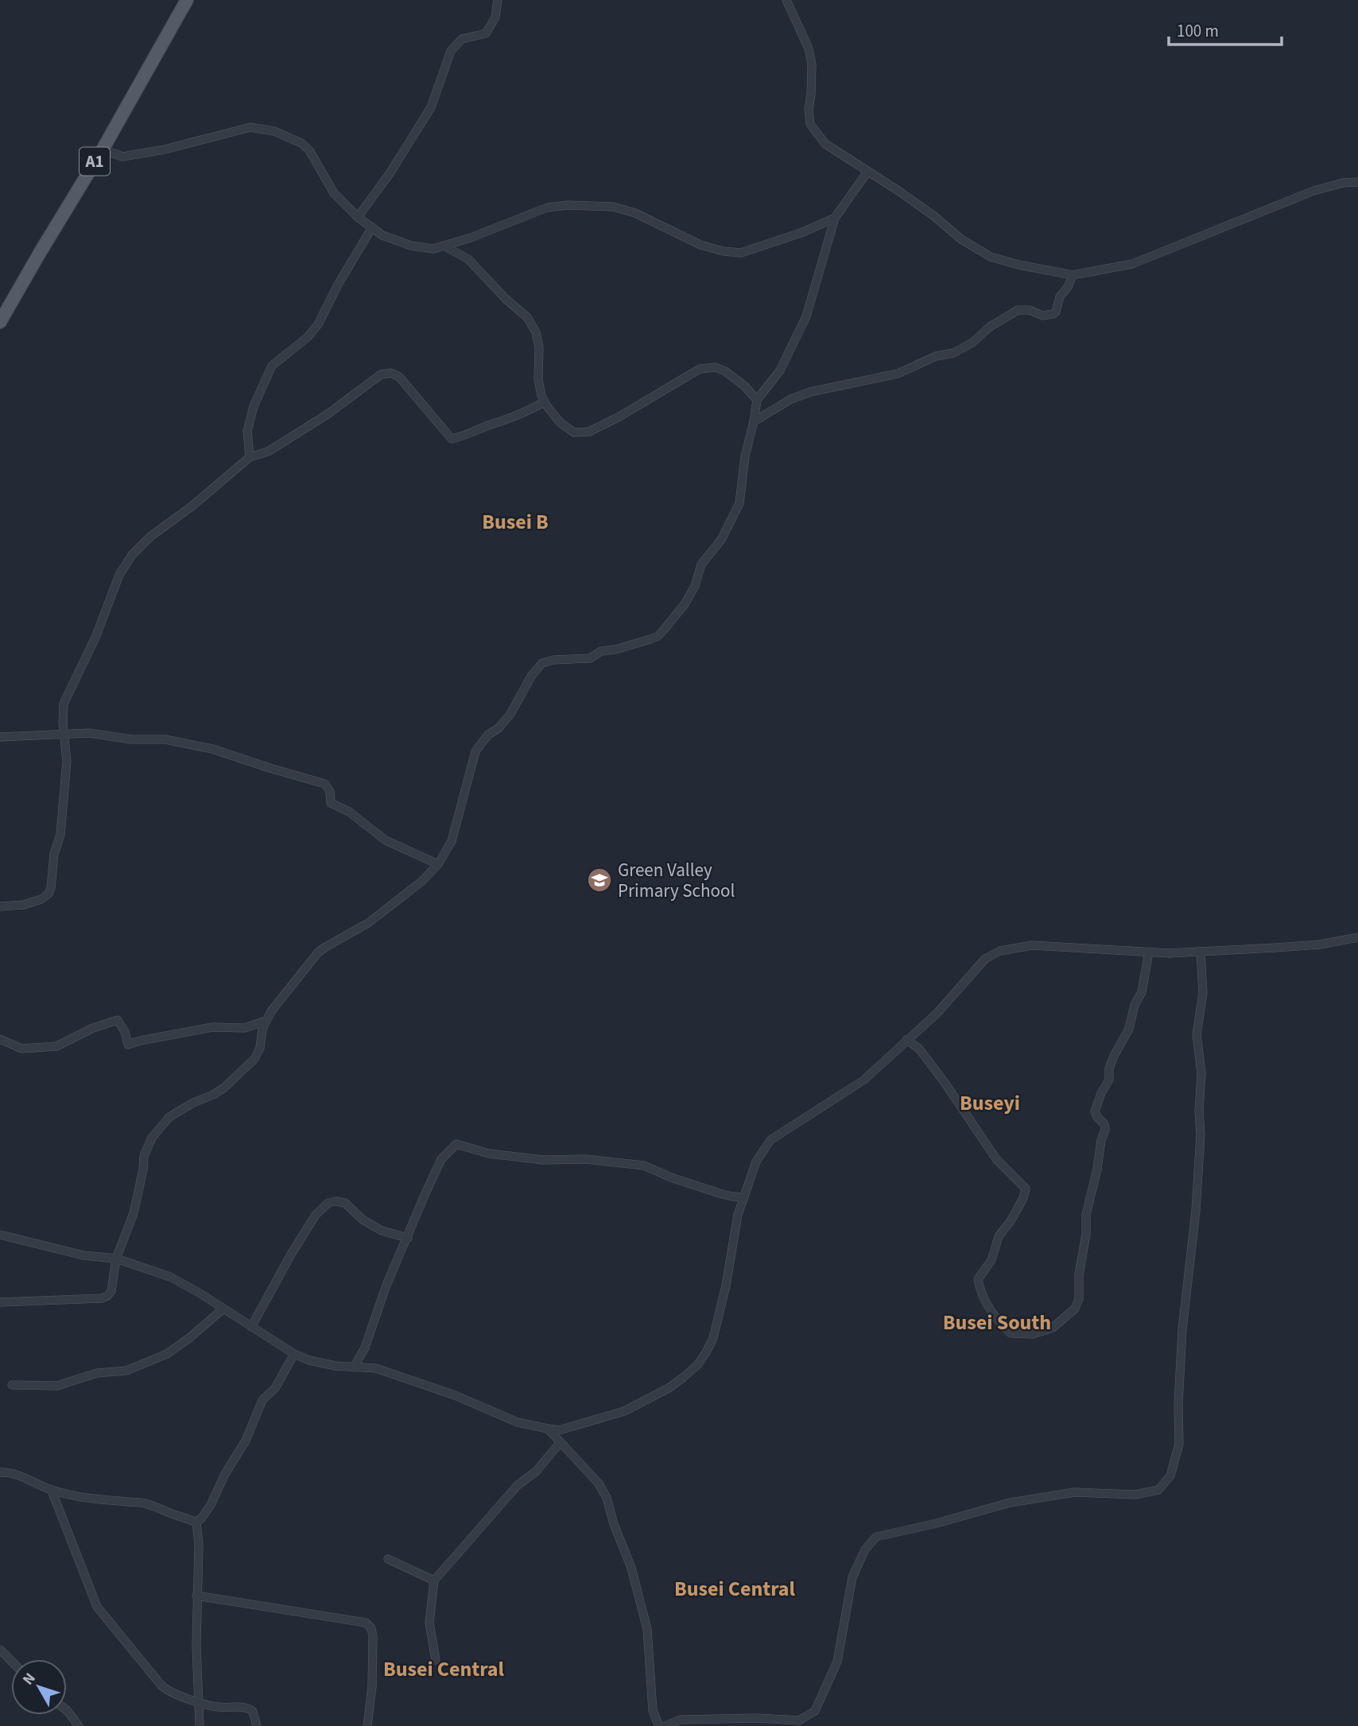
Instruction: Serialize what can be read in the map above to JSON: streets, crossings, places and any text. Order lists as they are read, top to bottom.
{
  "streets": {
    "main road": ["A1"]
  },
  "districts": [
    "Busei B",
    "Buseyi",
    "Busei South",
    "Busei Central",
    "Busei Central"
  ],
  "places": {
    "school or university": ["Green Valley Primary School"]
  },
  "scale_bar": "100 m",
  "north": "top left"
}
